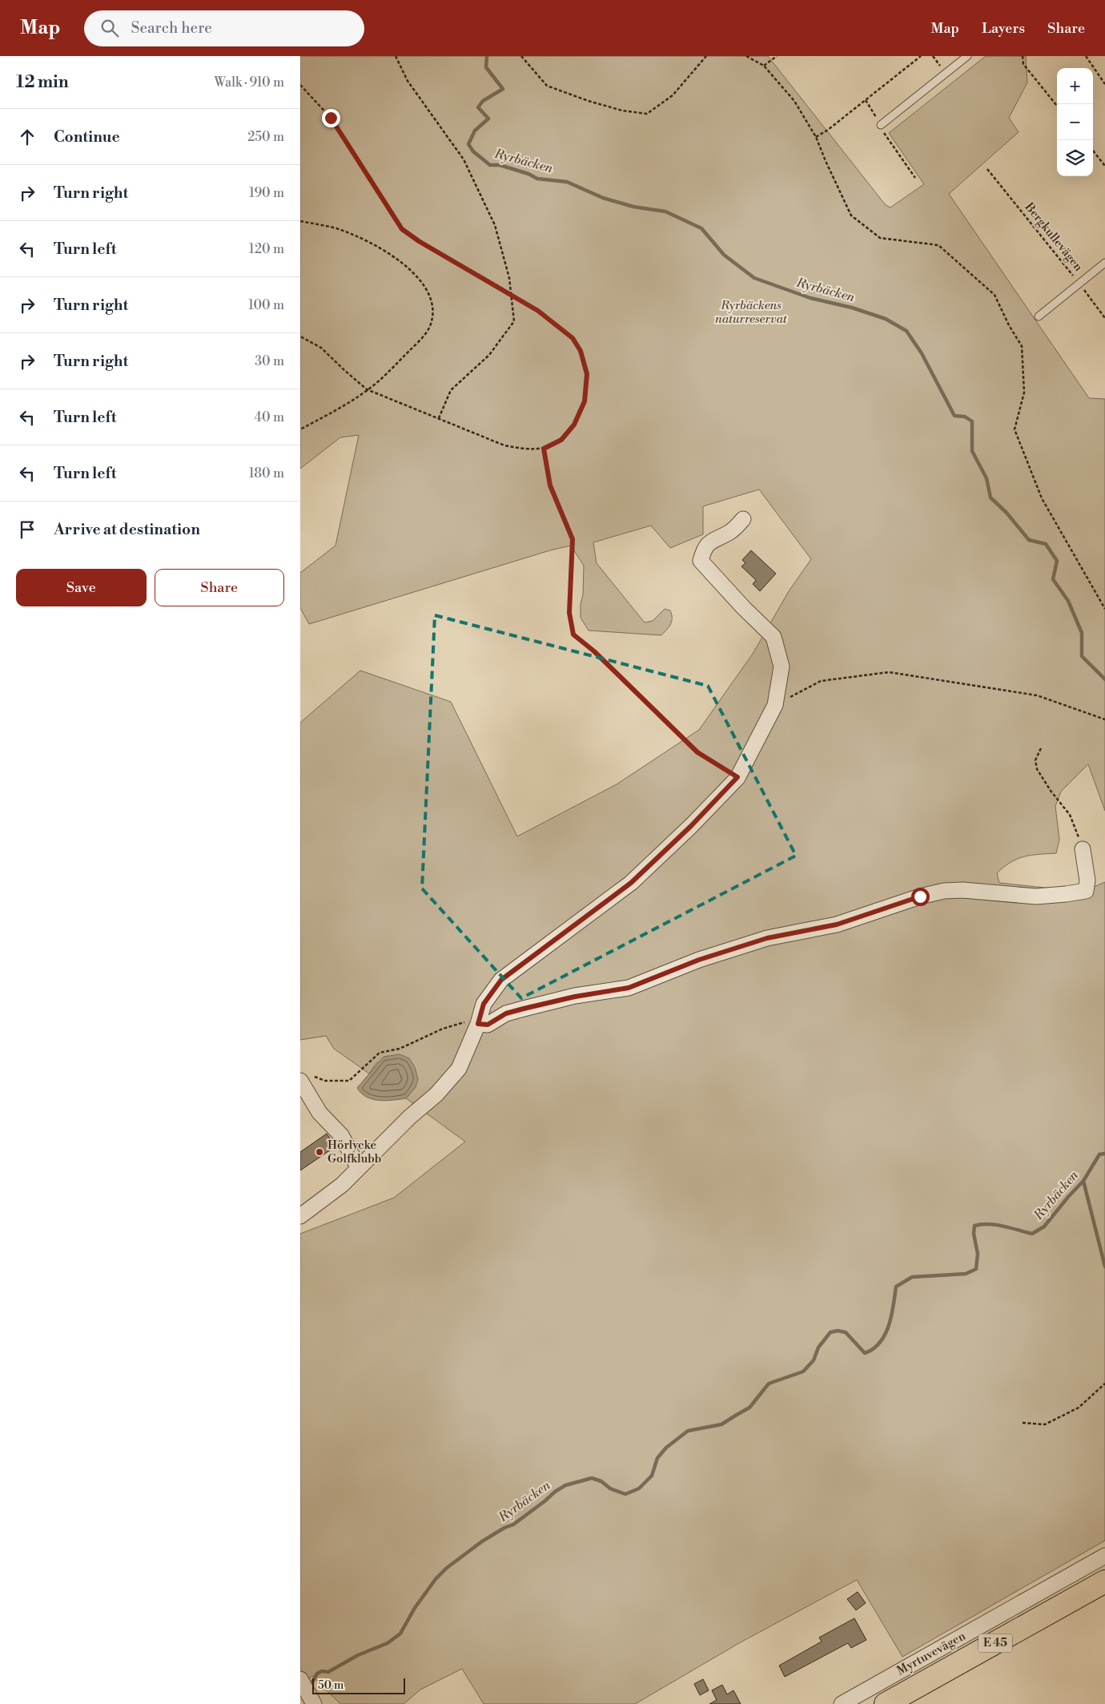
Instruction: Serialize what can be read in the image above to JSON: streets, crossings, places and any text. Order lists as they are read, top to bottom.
{
  "streets": {
    "highway": ["E 45"],
    "street": ["Myrtuvevägen"],
    "path": ["Bergkullevägen"]
  },
  "water": ["Ryrbäcken"],
  "parks": ["Ryrbäckens naturreservat"],
  "places": ["Hörlycke Golfklubb"],
  "scale_bar": "50 m",
  "page": {
    "header": "Map",
    "search": "Search here",
    "nav": ["Map", "Layers", "Share"],
    "heading": ["12 min", "Walk · 910 m"],
    "map_buttons": ["+", "−"],
    "list": [
      ["Continue", "250 m"],
      ["Turn right", "190 m"],
      ["Turn left", "120 m"],
      ["Turn right", "100 m"],
      ["Turn right", "30 m"],
      ["Turn left", "40 m"],
      ["Turn left", "180 m"],
      "Arrive at destination"
    ],
    "buttons": ["Save", "Share"],
    "scale": "50 m"
  }
}
